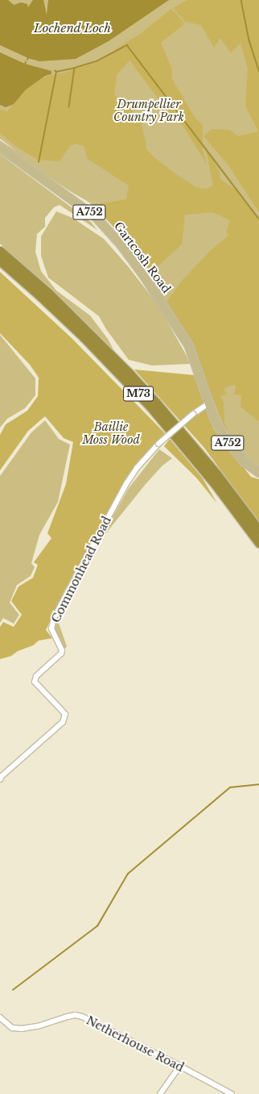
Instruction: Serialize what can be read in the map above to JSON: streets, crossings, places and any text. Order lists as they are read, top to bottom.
{
  "streets": {
    "highway": ["M73"],
    "main road": ["A752", "Gartcosh Road"],
    "street": ["Commonhead Road", "Netherhouse Road"]
  },
  "crossings": [
    ["A752", "Gartcosh Road"],
    ["A752", "Commonhead Road"],
    ["Gartcosh Road", "Commonhead Road"]
  ],
  "water": ["Lochend Loch"],
  "parks": ["Drumpellier Country Park", "Baillie Moss Wood"]
}
